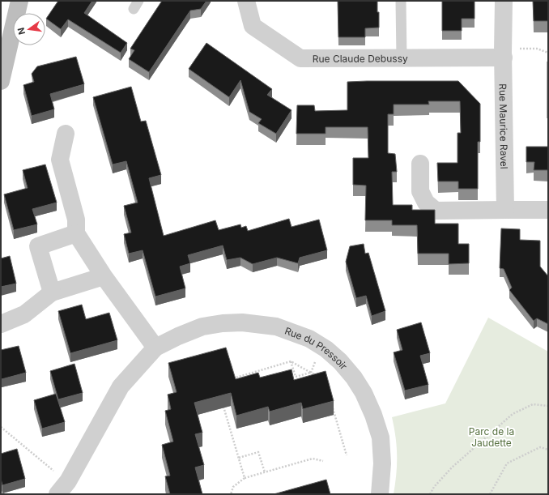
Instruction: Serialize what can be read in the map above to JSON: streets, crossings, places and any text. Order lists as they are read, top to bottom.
{
  "streets": {
    "street": ["Rue Claude Debussy", "Rue Maurice Ravel", "Rue du Pressoir"]
  },
  "crossings": [
    ["Rue Claude Debussy", "Rue Maurice Ravel"]
  ],
  "parks": ["Parc de la Jaudette"],
  "north": "left"
}
